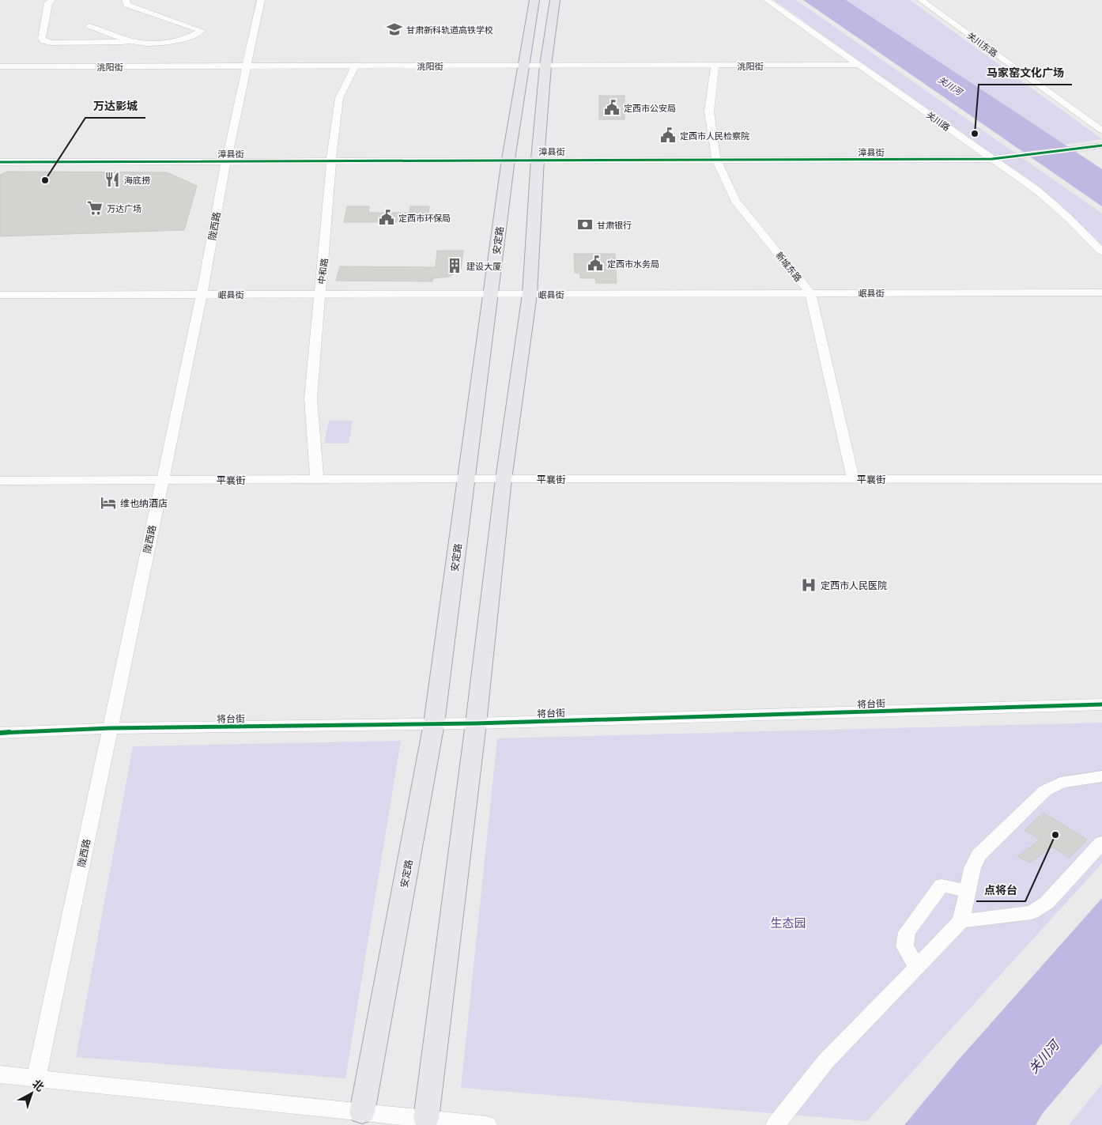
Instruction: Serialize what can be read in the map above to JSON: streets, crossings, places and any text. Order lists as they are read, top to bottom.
{
  "streets": {
    "main road": ["安定路"],
    "street": [
      "关川东路",
      "洮阳街",
      "关川路",
      "漳县街",
      "陇西路",
      "新城东路",
      "中和路",
      "岷县街",
      "平襄街",
      "将台街"
    ]
  },
  "crossings": [
    ["洮阳街", "关川路"],
    ["洮阳街", "陇西路"],
    ["洮阳街", "安定路"],
    ["洮阳街", "新城东路"],
    ["洮阳街", "中和路"],
    ["关川路", "漳县街"],
    ["漳县街", "陇西路"],
    ["漳县街", "安定路"],
    ["漳县街", "新城东路"],
    ["漳县街", "中和路"],
    ["陇西路", "岷县街"],
    ["陇西路", "平襄街"],
    ["陇西路", "将台街"],
    ["安定路", "岷县街"],
    ["安定路", "平襄街"],
    ["安定路", "将台街"],
    ["新城东路", "岷县街"],
    ["新城东路", "平襄街"],
    ["中和路", "岷县街"],
    ["中和路", "平襄街"]
  ],
  "water": ["关川河"],
  "parks": ["生态园"],
  "places": {
    "school or university": ["甘肃新科轨道高铁学校"],
    "public building": [
      "定西市公安局",
      "定西市人民检察院",
      "定西市环保局",
      "定西市水务局"
    ],
    "other": ["马家窑文化广场", "万达影城", "点将台"],
    "restaurant": ["海底捞"],
    "supermarket": ["万达广场"],
    "bank": ["甘肃银行"],
    "building": ["建设大厦"],
    "hotel": ["维也纳酒店"],
    "hospital": ["定西市人民医院"]
  },
  "north": "top right"
}
